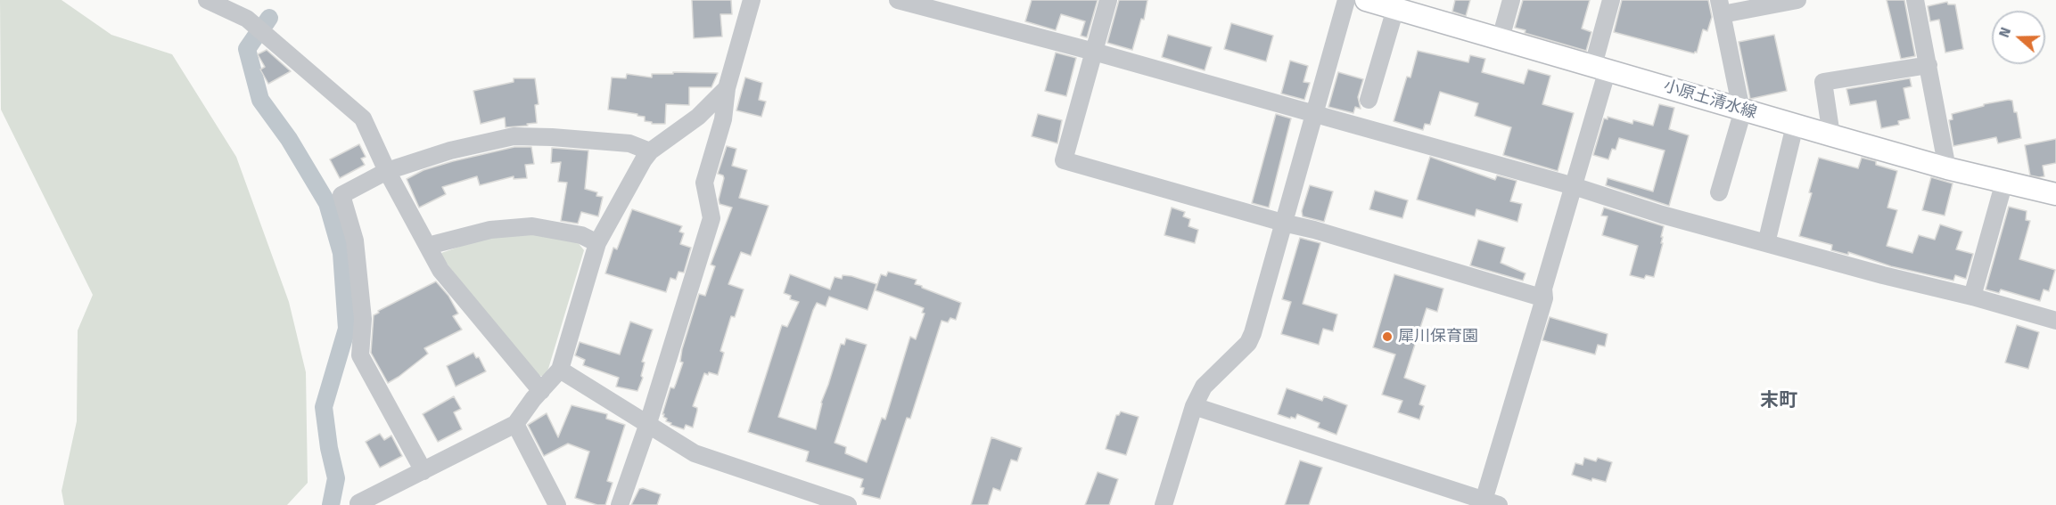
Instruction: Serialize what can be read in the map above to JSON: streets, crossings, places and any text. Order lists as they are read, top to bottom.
{
  "streets": {
    "main road": ["小原土清水線"]
  },
  "districts": ["末町"],
  "places": ["犀川保育園"],
  "north": "left"
}
